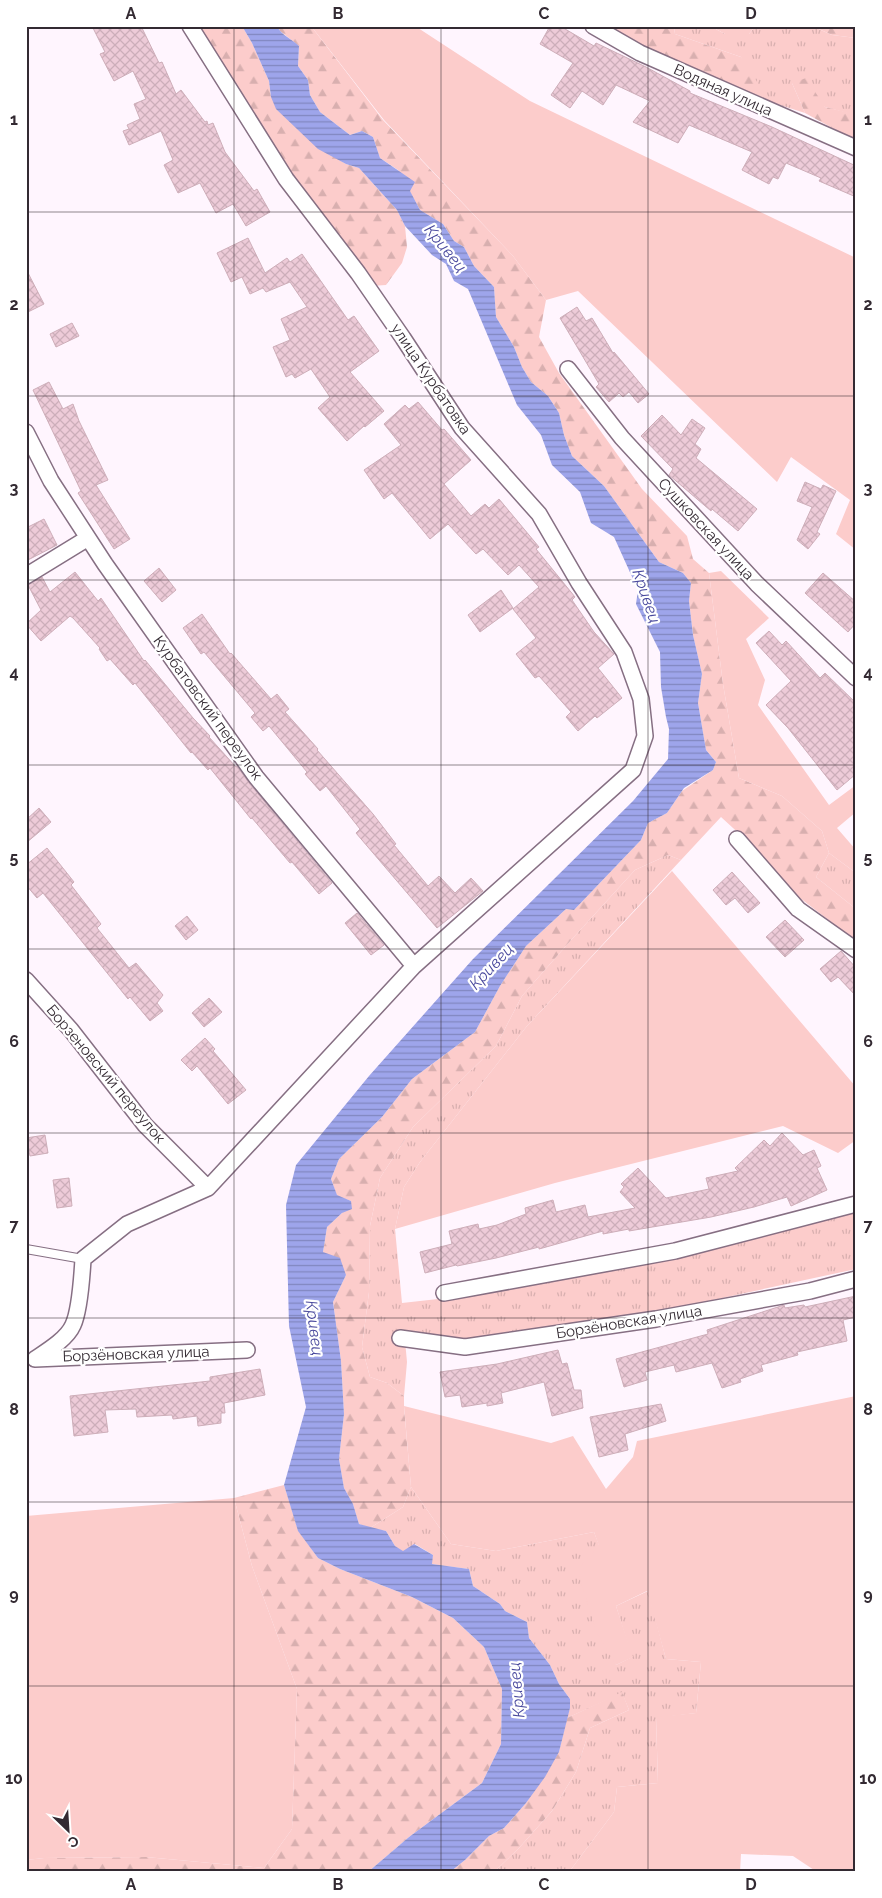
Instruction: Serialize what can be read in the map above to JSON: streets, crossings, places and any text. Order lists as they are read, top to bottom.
{
  "streets": {
    "street": [
      "Водяная улица",
      "улица Курбатовка",
      "Сушковская улица",
      "Курбатовский переулок",
      "Борзеновский переулок",
      "Борзёновская улица"
    ]
  },
  "crossings": [
    ["улица Курбатовка", "Курбатовский переулок"]
  ],
  "water": ["Кривец"],
  "north": "bottom right",
  "grid": {
    "columns": [
      "A",
      "B",
      "C",
      "D"
    ],
    "rows": [
      "1",
      "2",
      "3",
      "4",
      "5",
      "6",
      "7",
      "8",
      "9",
      "10"
    ]
  }
}
